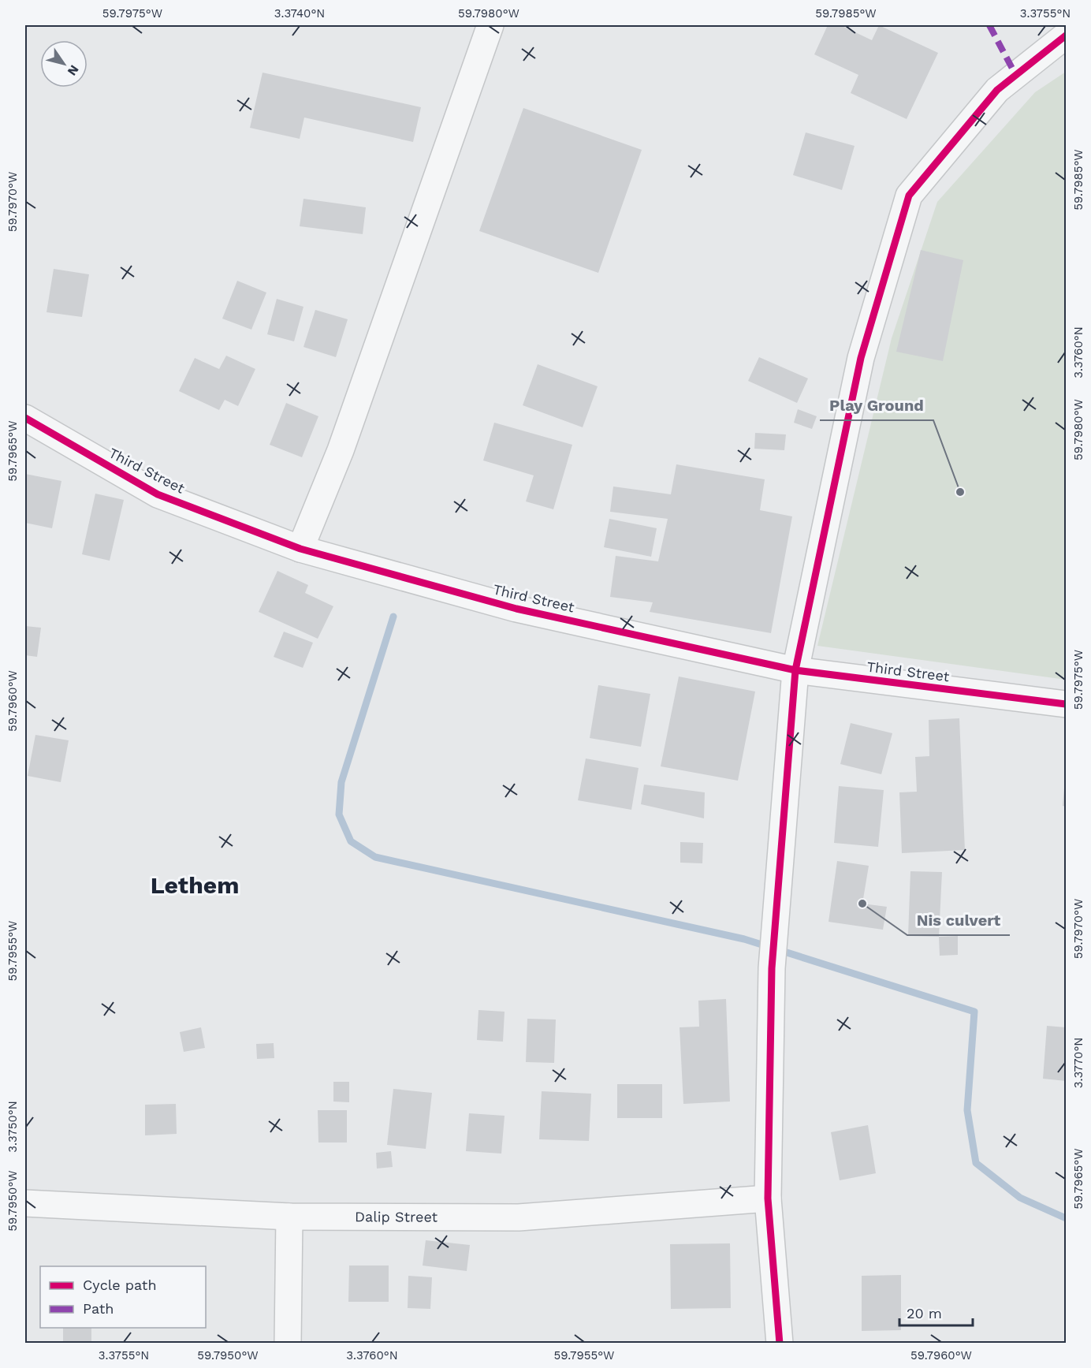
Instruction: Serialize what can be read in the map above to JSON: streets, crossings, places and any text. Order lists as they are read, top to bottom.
{
  "streets": {
    "street": ["Third Street", "Dalip Street"]
  },
  "districts": ["Lethem"],
  "places": ["Play Ground", "Nis culvert"],
  "legend": ["Cycle path", "Path"],
  "scale_bar": "20 m",
  "north": "bottom right",
  "coordinates": [
    "59.7975°W",
    "3.3740°N",
    "59.7980°W",
    "59.7985°W",
    "3.3755°N",
    "59.7970°W",
    "3.3760°N",
    "59.7965°W",
    "59.7960°W",
    "59.7955°W",
    "3.3770°N",
    "3.3750°N",
    "59.7950°W"
  ]
}
